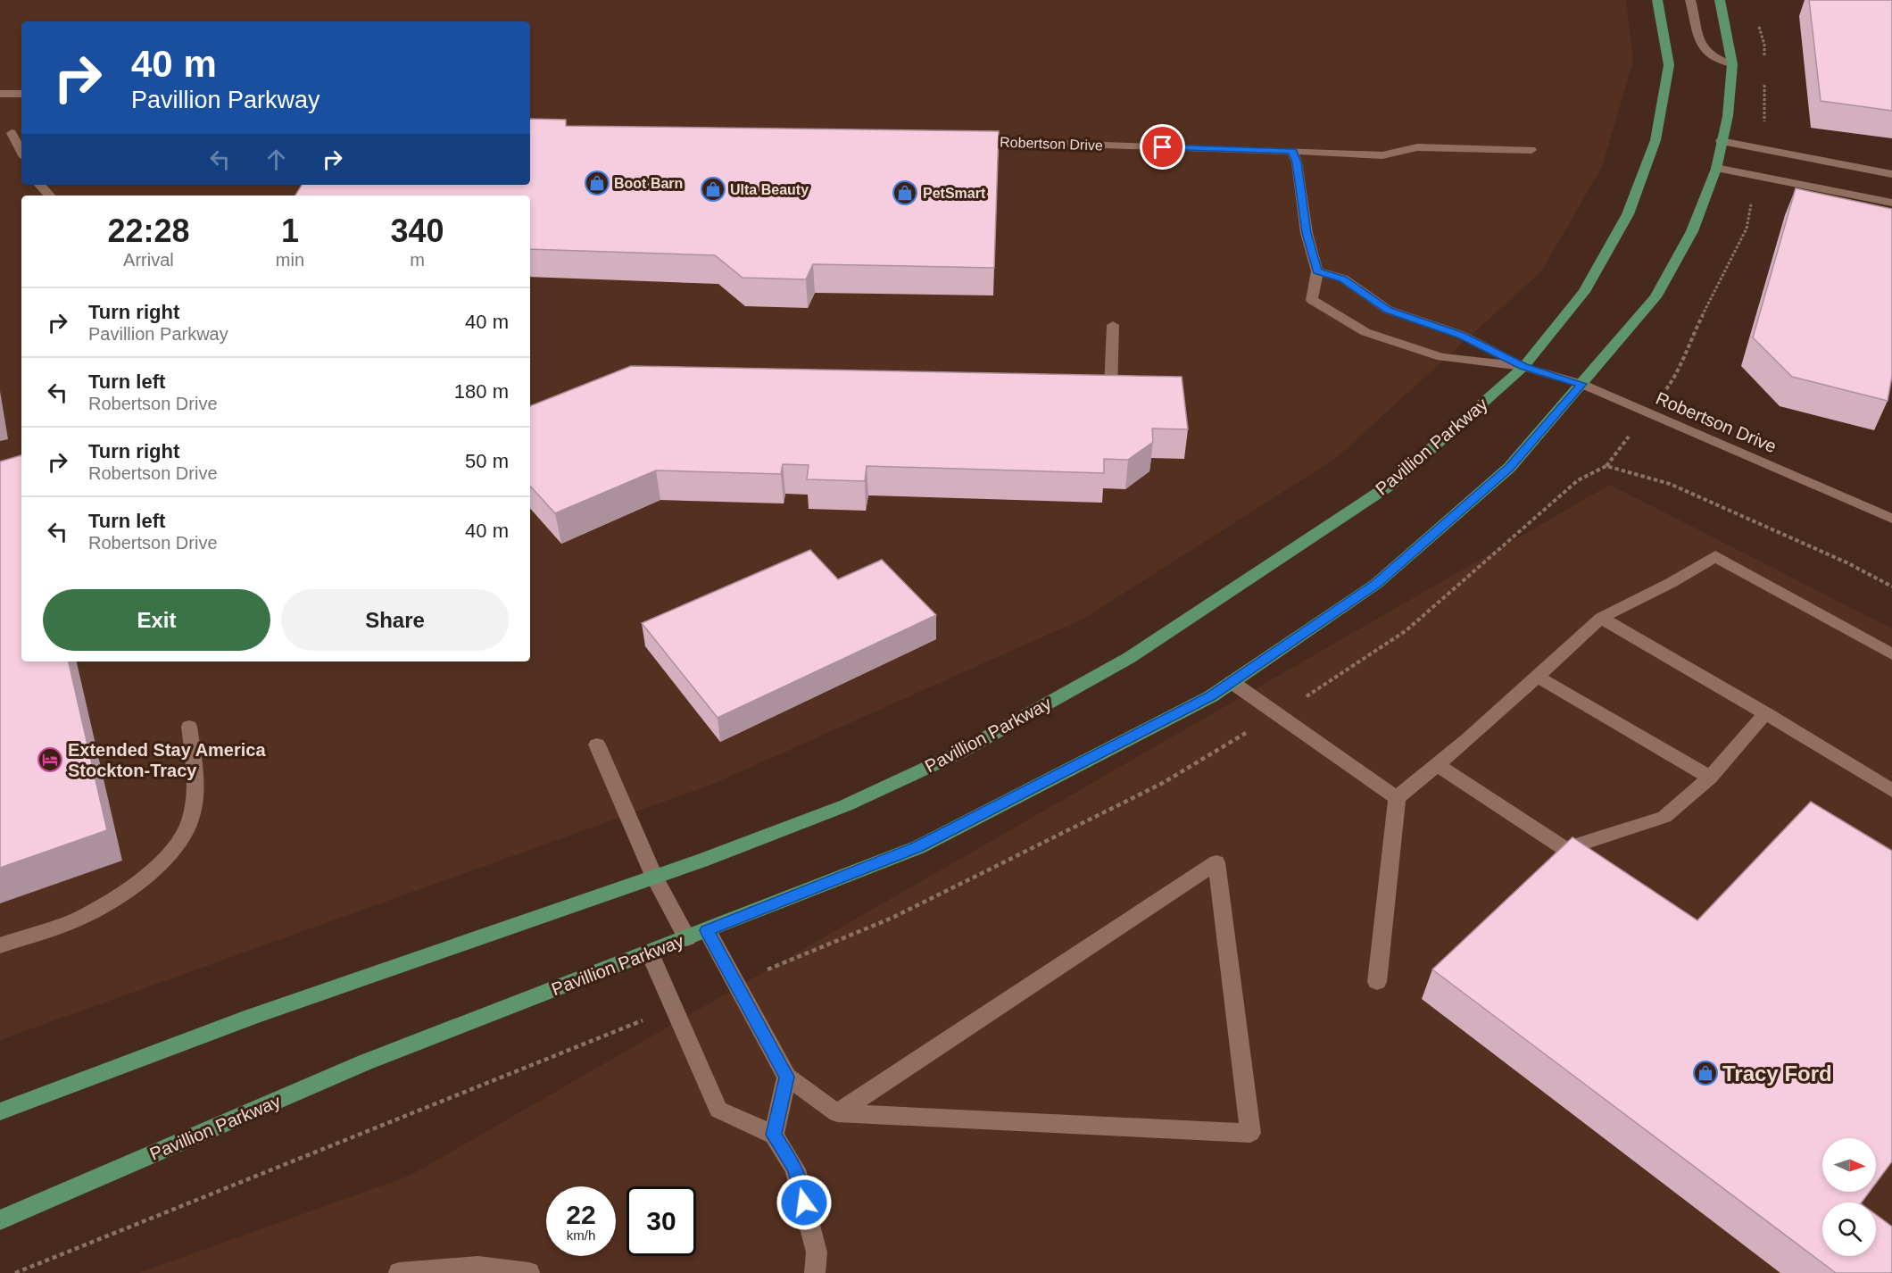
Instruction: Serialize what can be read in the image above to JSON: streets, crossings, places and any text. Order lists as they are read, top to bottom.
{
  "streets": {
    "main road": ["Pavillion Parkway"],
    "street": ["Robertson Drive"]
  },
  "crossings": [
    ["Robertson Drive", "Pavillion Parkway"]
  ],
  "places": {
    "shop": [
      "Boot Barn",
      "Ulta Beauty",
      "PetSmart",
      "Tracy Ford"
    ],
    "hotel": ["Extended Stay America Stockton-Tracy"]
  },
  "north": "right",
  "page": {
    "turn": ["40 m", "Pavillion Parkway"],
    "eta": [
      "22:28",
      "Arrival",
      "1",
      "min",
      "340",
      "m"
    ],
    "list": [
      {
        "name": "Turn right",
        "note": "Pavillion Parkway",
        "value": "40 m"
      },
      {
        "name": "Turn left",
        "note": "Robertson Drive",
        "value": "180 m"
      },
      {
        "name": "Turn right",
        "note": "Robertson Drive",
        "value": "50 m"
      },
      {
        "name": "Turn left",
        "note": "Robertson Drive",
        "value": "40 m"
      }
    ],
    "buttons": ["Exit", "Share"],
    "speed": "22 km/h",
    "limit": "30"
  }
}
